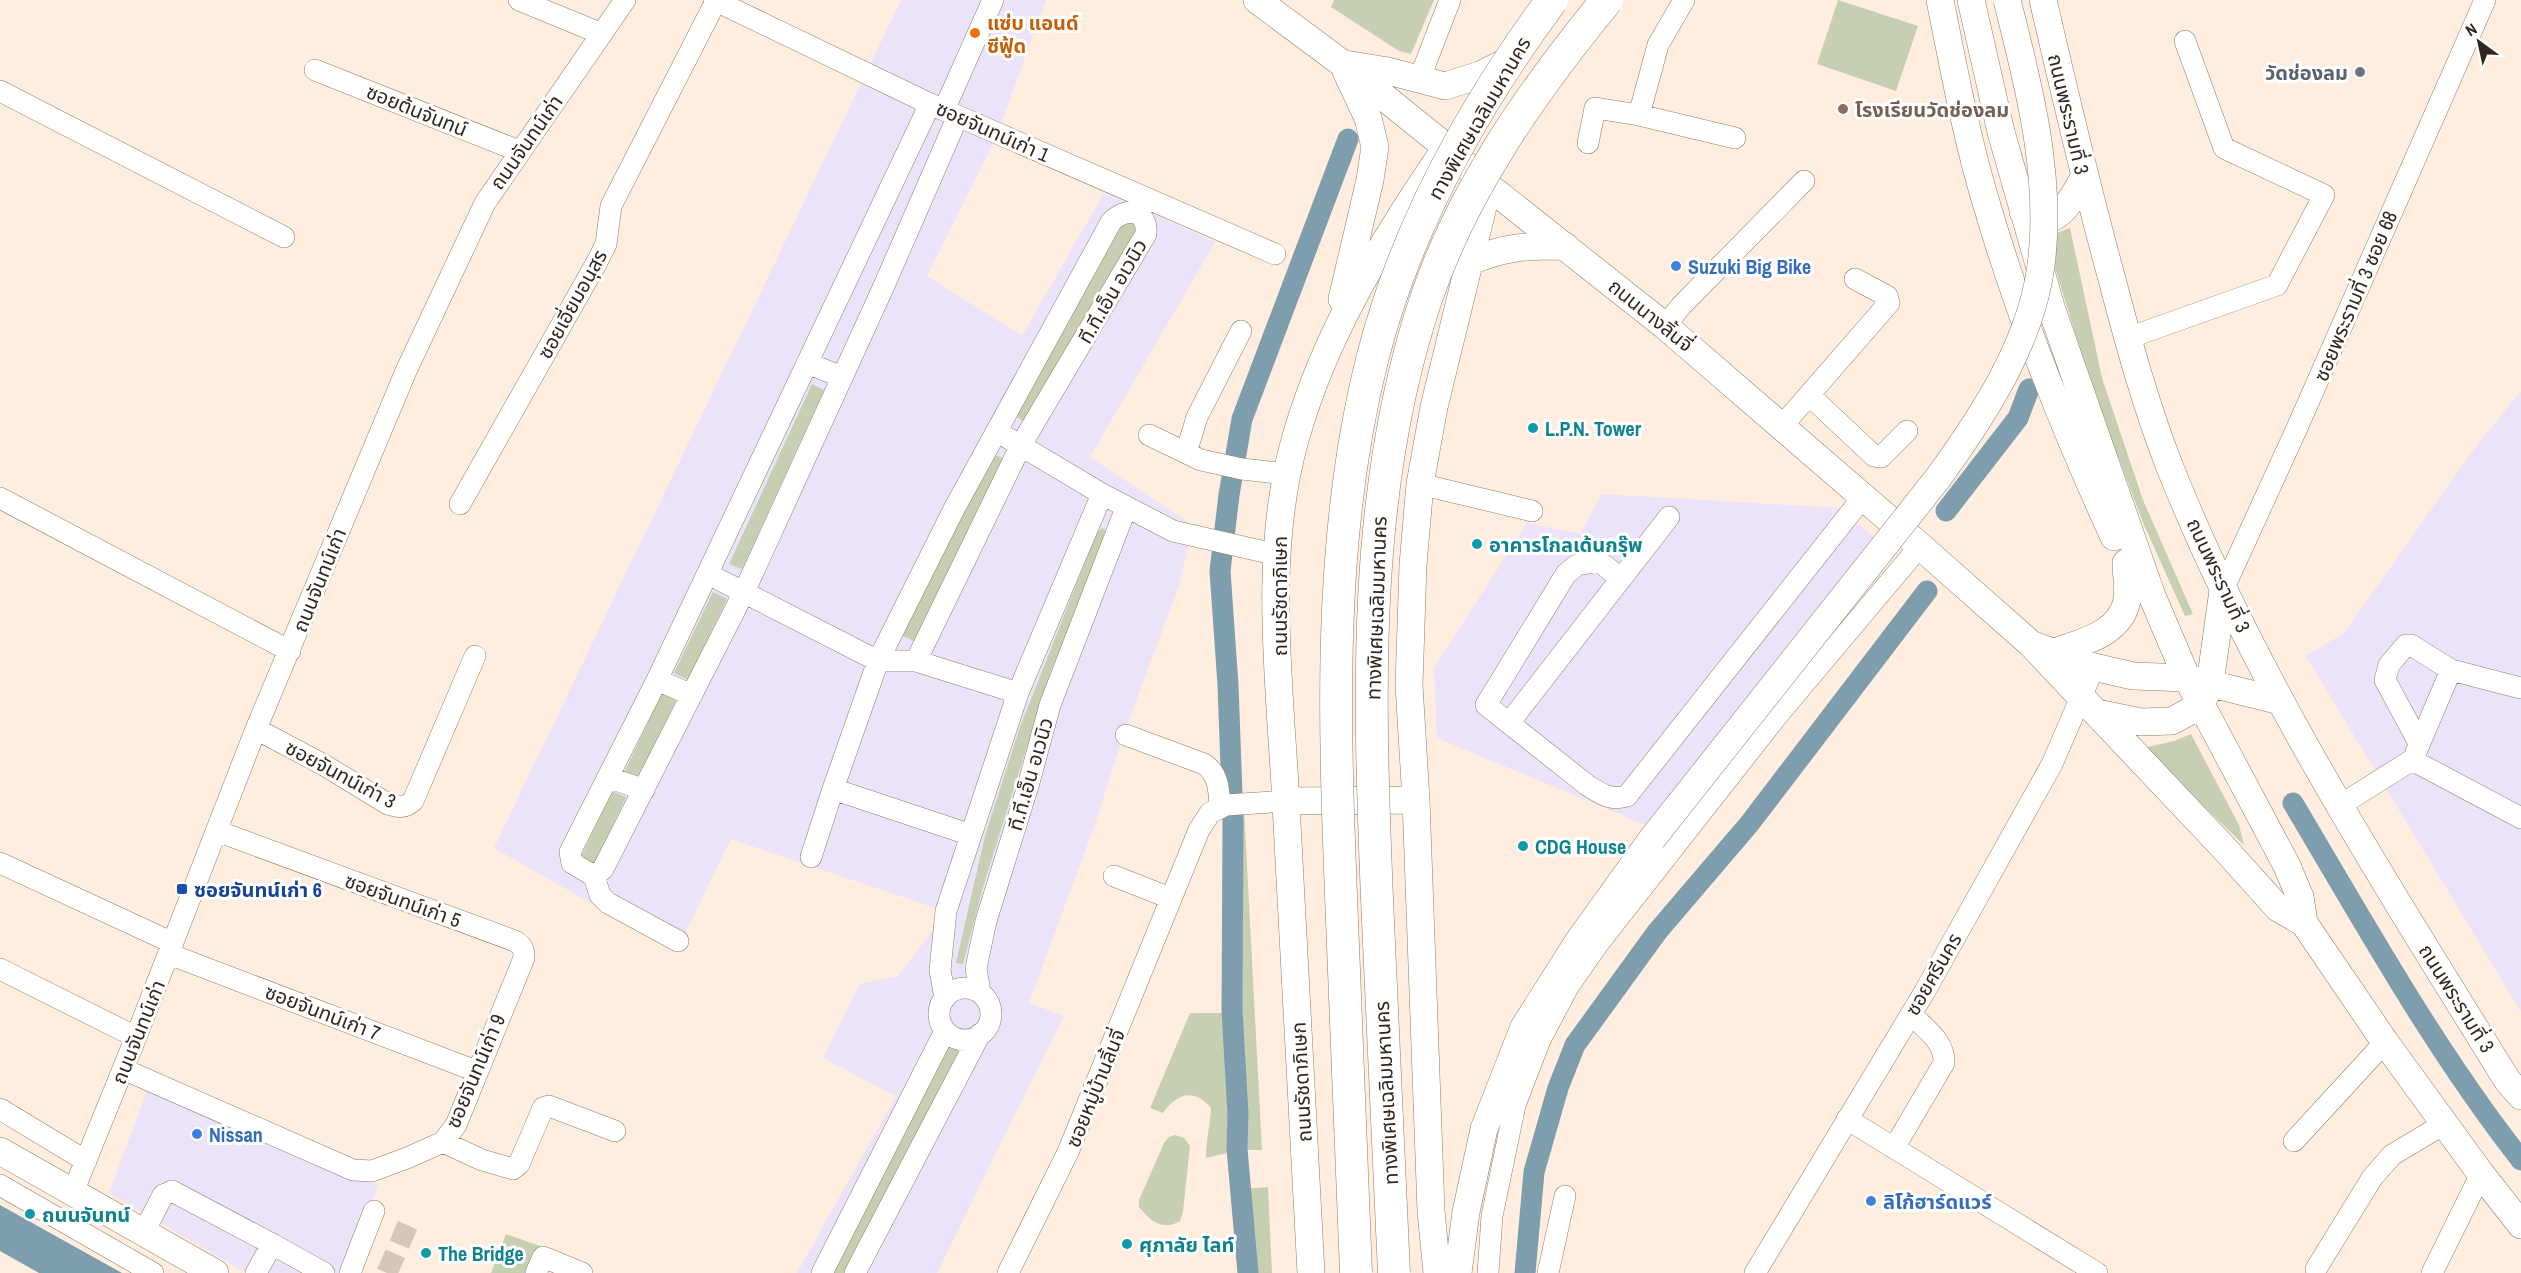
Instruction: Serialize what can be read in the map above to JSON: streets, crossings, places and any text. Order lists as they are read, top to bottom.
{
  "streets": {
    "highway": ["ทางพิเศษเฉลิมมหานคร"],
    "main road": ["ถนนพระรามที่ 3", "ถนนนางลิ้นจี่", "ถนนรัชดาภิเษก"],
    "street": [
      "ซอยต้นจันทน์",
      "ซอยจันทน์เก่า 1",
      "ถนนจันทน์เก่า",
      "ที.ที.เอ็น อเวนิว",
      "ซอยพระรามที่ 3 ซอย 68",
      "ซอยเอี่ยมอนุสร",
      "ซอยจันทน์เก่า 3",
      "ซอยจันทน์เก่า 5",
      "ซอยศรีนคร",
      "ซอยจันทน์เก่า 7",
      "ซอยจันทน์เก่า 9",
      "ซอยหมู่บ้านลิ้นจี่"
    ]
  },
  "crossings": [
    ["ซอยต้นจันทน์", "ถนนจันทน์เก่า"],
    ["ถนนพระรามที่ 3", "ซอยพระรามที่ 3 ซอย 68"],
    ["ถนนพระรามที่ 3", "ถนนนางลิ้นจี่"],
    ["ซอยจันทน์เก่า 1", "ซอยเอี่ยมอนุสร"],
    ["ถนนจันทน์เก่า", "ซอยจันทน์เก่า 3"],
    ["ถนนจันทน์เก่า", "ซอยจันทน์เก่า 5"],
    ["ถนนจันทน์เก่า", "ซอยจันทน์เก่า 7"],
    ["ถนนจันทน์เก่า", "ซอยจันทน์เก่า 9"],
    ["ถนนนางลิ้นจี่", "ถนนรัชดาภิเษก"],
    ["ถนนนางลิ้นจี่", "ซอยศรีนคร"],
    ["ซอยจันทน์เก่า 5", "ซอยจันทน์เก่า 9"],
    ["ซอยจันทน์เก่า 7", "ซอยจันทน์เก่า 9"]
  ],
  "places": {
    "other": [
      "แซ่บ แอนด์ ซีฟู้ด",
      "วัดช่องลม",
      "โรงเรียนวัดช่องลม",
      "Suzuki Big Bike",
      "L.P.N. Tower",
      "อาคารโกลเด้นกรุ๊พ",
      "CDG House",
      "Nissan",
      "ลิโก้ฮาร์ดแวร์",
      "ถนนจันทน์",
      "ศุภาลัย ไลท์",
      "The Bridge"
    ],
    "transit": ["ซอยจันทน์เก่า 6"]
  },
  "north": "top left"
}
